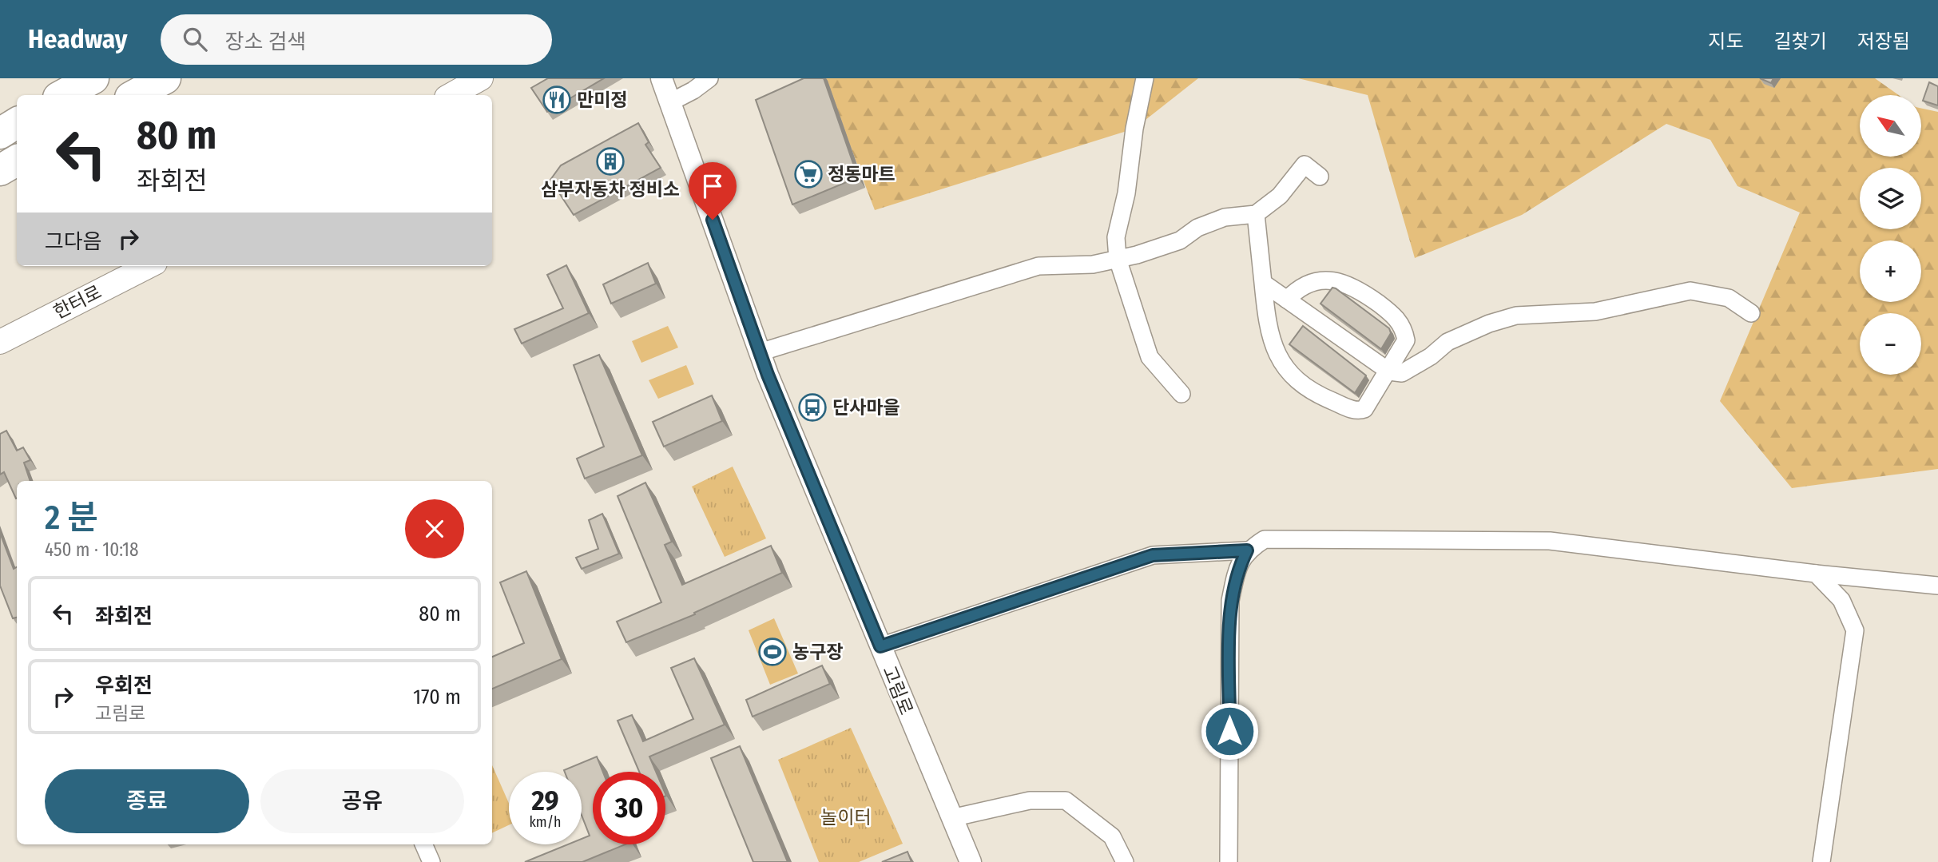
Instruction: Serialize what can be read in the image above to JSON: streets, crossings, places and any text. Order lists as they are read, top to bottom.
{
  "streets": {
    "main road": ["한터로"],
    "street": ["고림로"]
  },
  "parks": ["놀이터"],
  "places": {
    "restaurant": ["만미정"],
    "building": ["삼부자동차 정비소"],
    "supermarket": ["정동마트"],
    "bus stop": ["단사마을"],
    "sports": ["농구장"]
  },
  "north": "top left",
  "page": {
    "header": "Headway",
    "search": "장소 검색",
    "nav": ["지도", "길찾기", "저장됨"],
    "map_buttons": ["+", "−"],
    "turn": ["80 m", "좌회전"],
    "then": "그다음",
    "heading": ["2 분", "450 m · 10:18"],
    "list": [
      {
        "name": "좌회전",
        "value": "80 m"
      },
      {
        "name": "우회전",
        "note": "고림로",
        "value": "170 m"
      }
    ],
    "buttons": ["종료", "공유"],
    "speed": "29 km/h",
    "limit": "30"
  }
}
